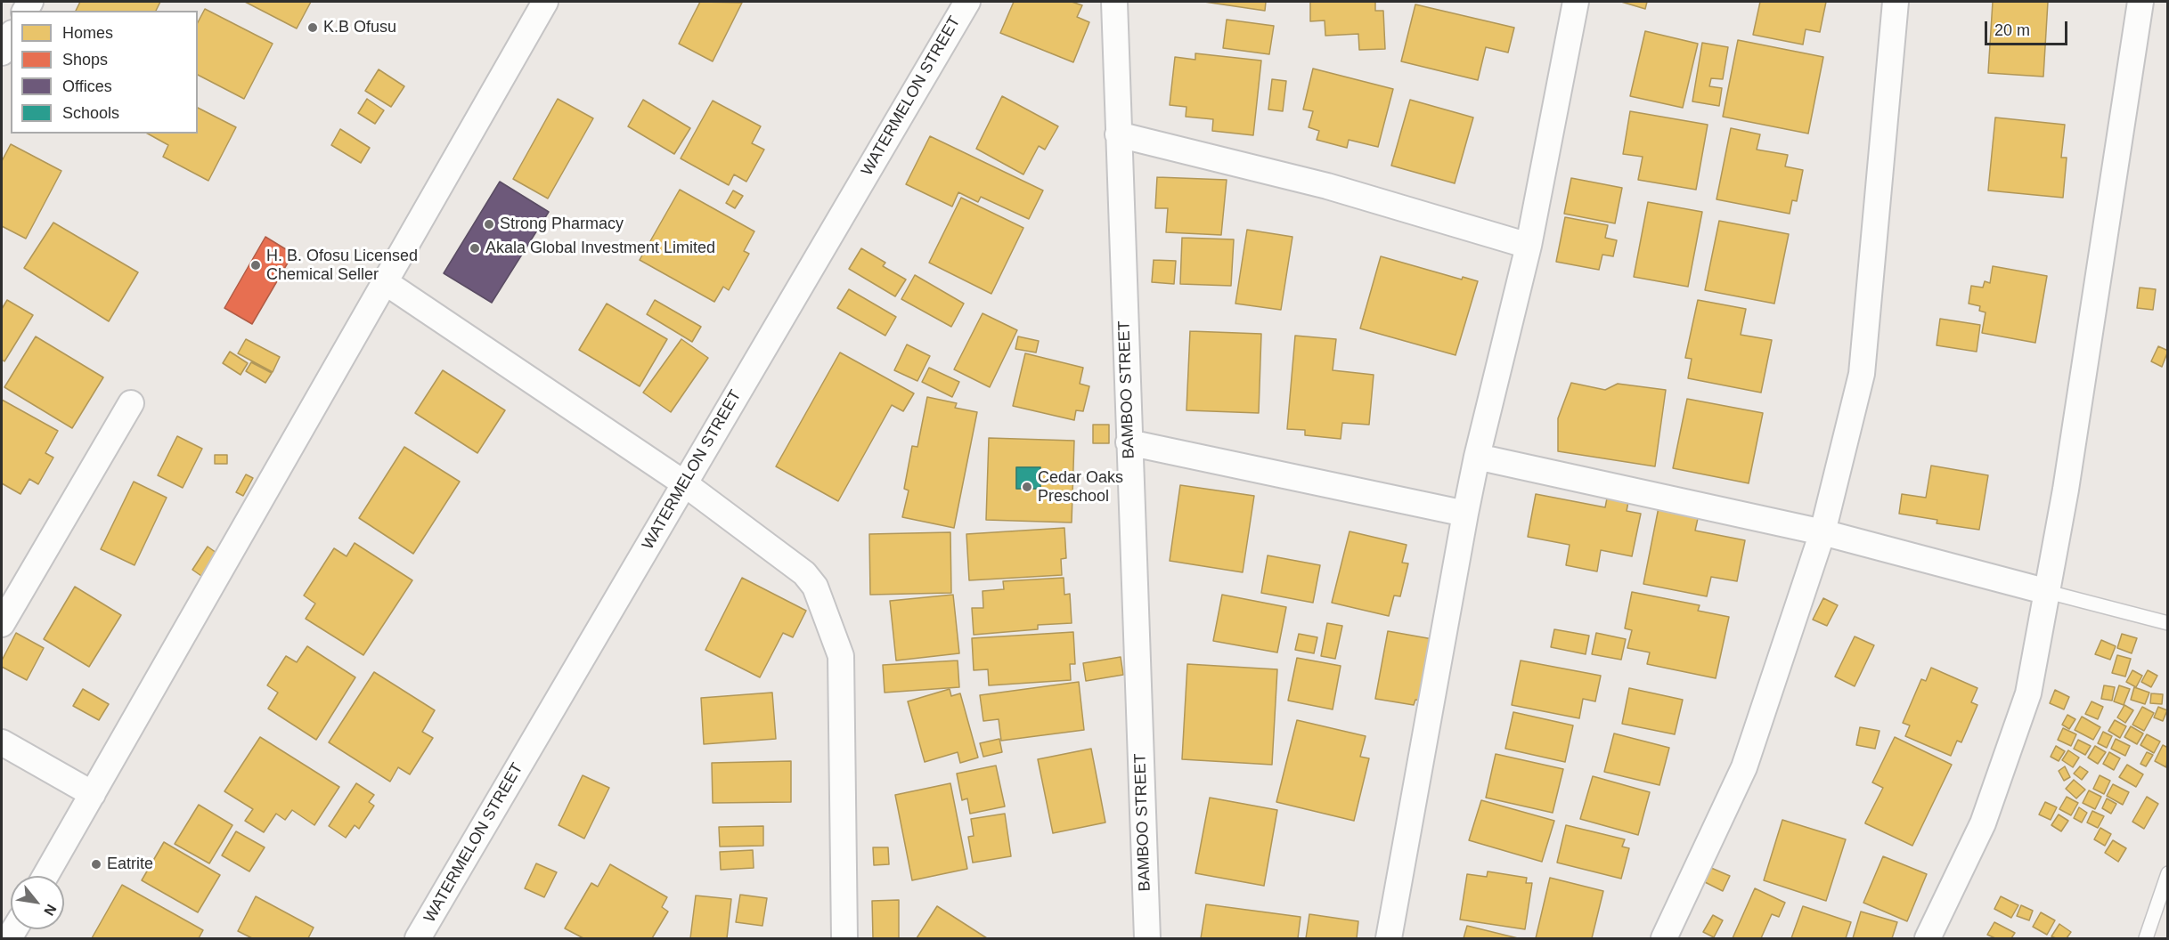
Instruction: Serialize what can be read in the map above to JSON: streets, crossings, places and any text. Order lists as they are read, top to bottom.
{
  "streets": {
    "street": ["WATERMELON STREET", "BAMBOO STREET"]
  },
  "places": [
    "K.B Ofusu",
    "Strong Pharmacy",
    "Akala Global Investment Limited",
    "H. B. Ofosu Licensed Chemical Seller",
    "Cedar Oaks Preschool",
    "Eatrite"
  ],
  "legend": [
    "Homes",
    "Shops",
    "Offices",
    "Schools"
  ],
  "scale_bar": "20 m",
  "north": "bottom right"
}
